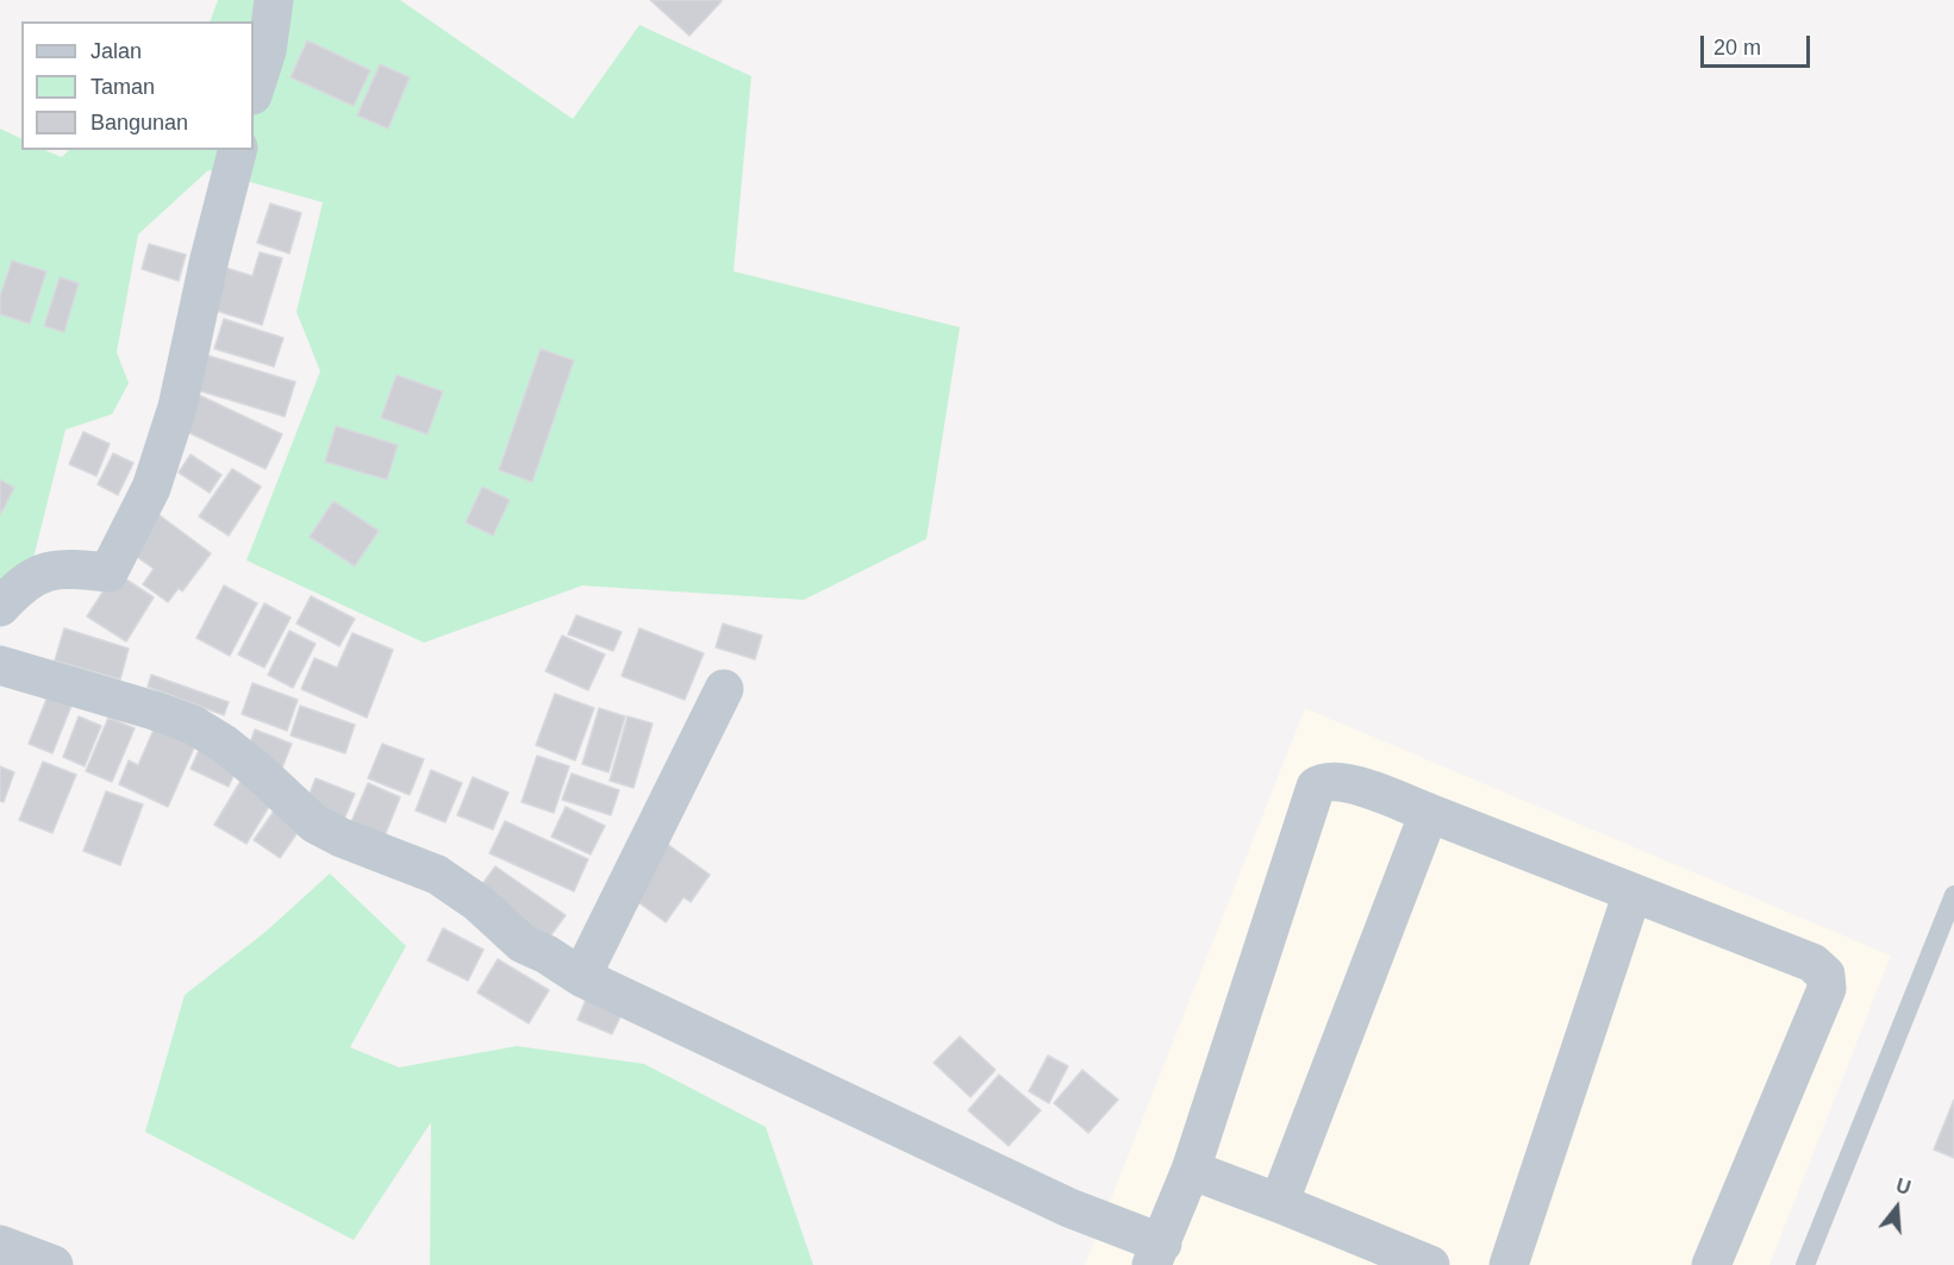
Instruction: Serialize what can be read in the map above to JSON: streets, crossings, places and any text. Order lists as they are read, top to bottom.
{
  "legend": ["Jalan", "Taman", "Bangunan"],
  "scale_bar": "20 m",
  "north": "top"
}
